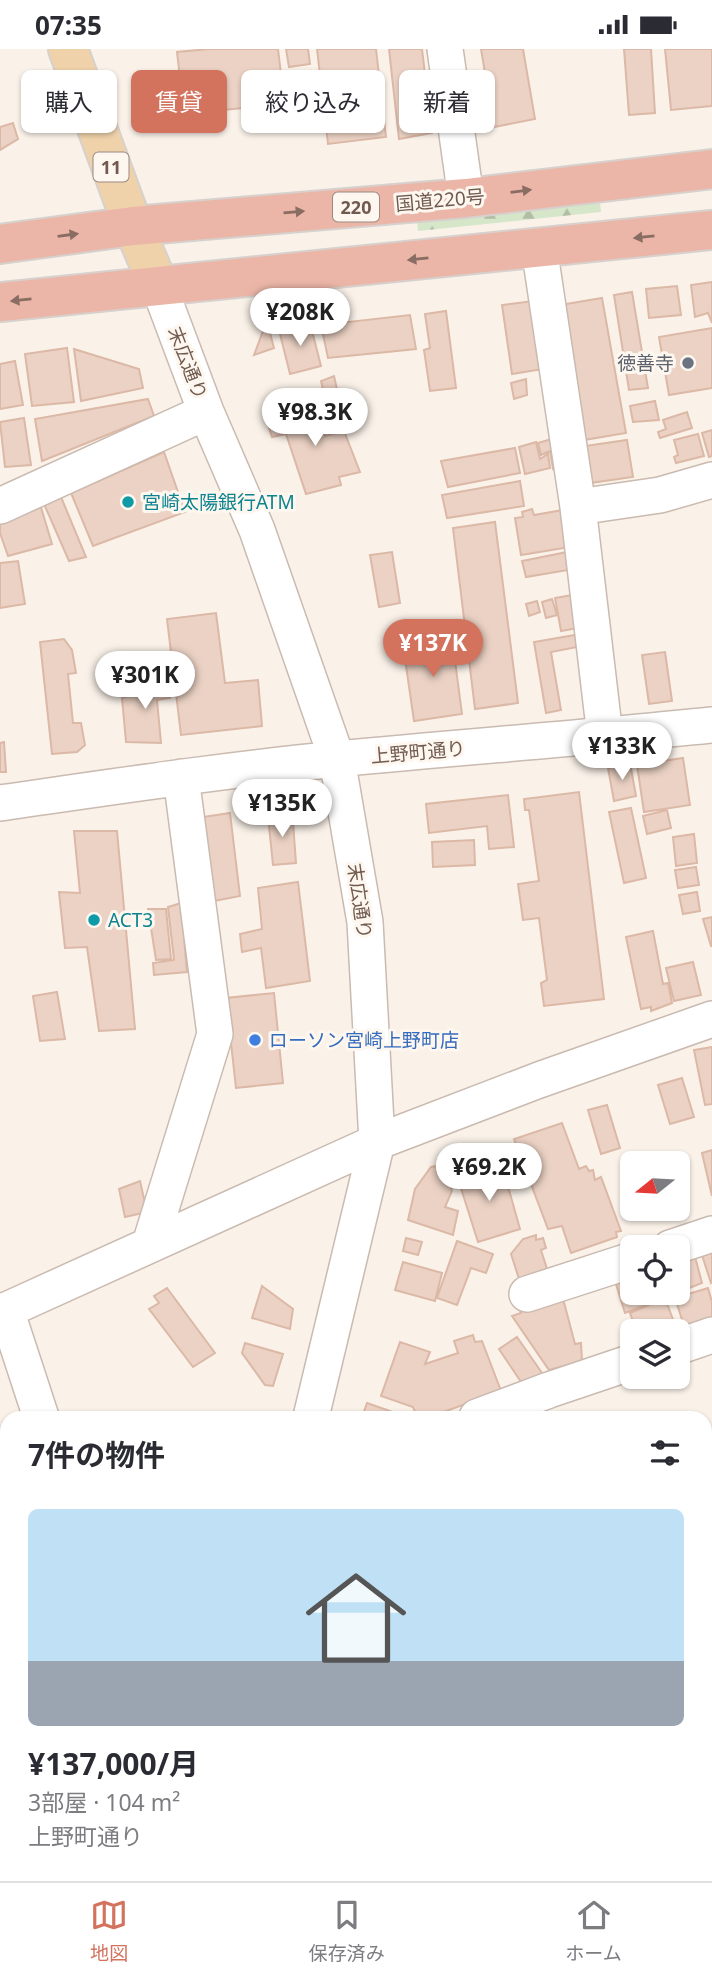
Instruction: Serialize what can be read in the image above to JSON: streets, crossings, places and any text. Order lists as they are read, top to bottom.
{
  "streets": {
    "highway": ["国道220号", "220"],
    "main road": ["11"],
    "street": ["末広通り", "上野町通り"]
  },
  "crossings": [
    ["11", "国道220号"],
    ["11", "末広通り"],
    ["末広通り", "上野町通り"]
  ],
  "places": [
    "徳善寺",
    "宮崎太陽銀行ATM",
    "ACT3",
    "ローソン宮崎上野町店"
  ],
  "north": "left",
  "page": {
    "status": "07:35",
    "chip": [
      "購入",
      "賃貸",
      "絞り込み",
      "新着"
    ],
    "price": [
      "¥208K",
      "¥98.3K",
      "¥137K",
      "¥301K",
      "¥133K",
      "¥135K",
      "¥69.2K"
    ],
    "heading": "7件の物件",
    "list": [
      {
        "name": "¥137,000/月",
        "note": "3部屋 · 104 m² · 上野町通り"
      }
    ],
    "tabs": ["地図", "保存済み", "ホーム"]
  }
}
